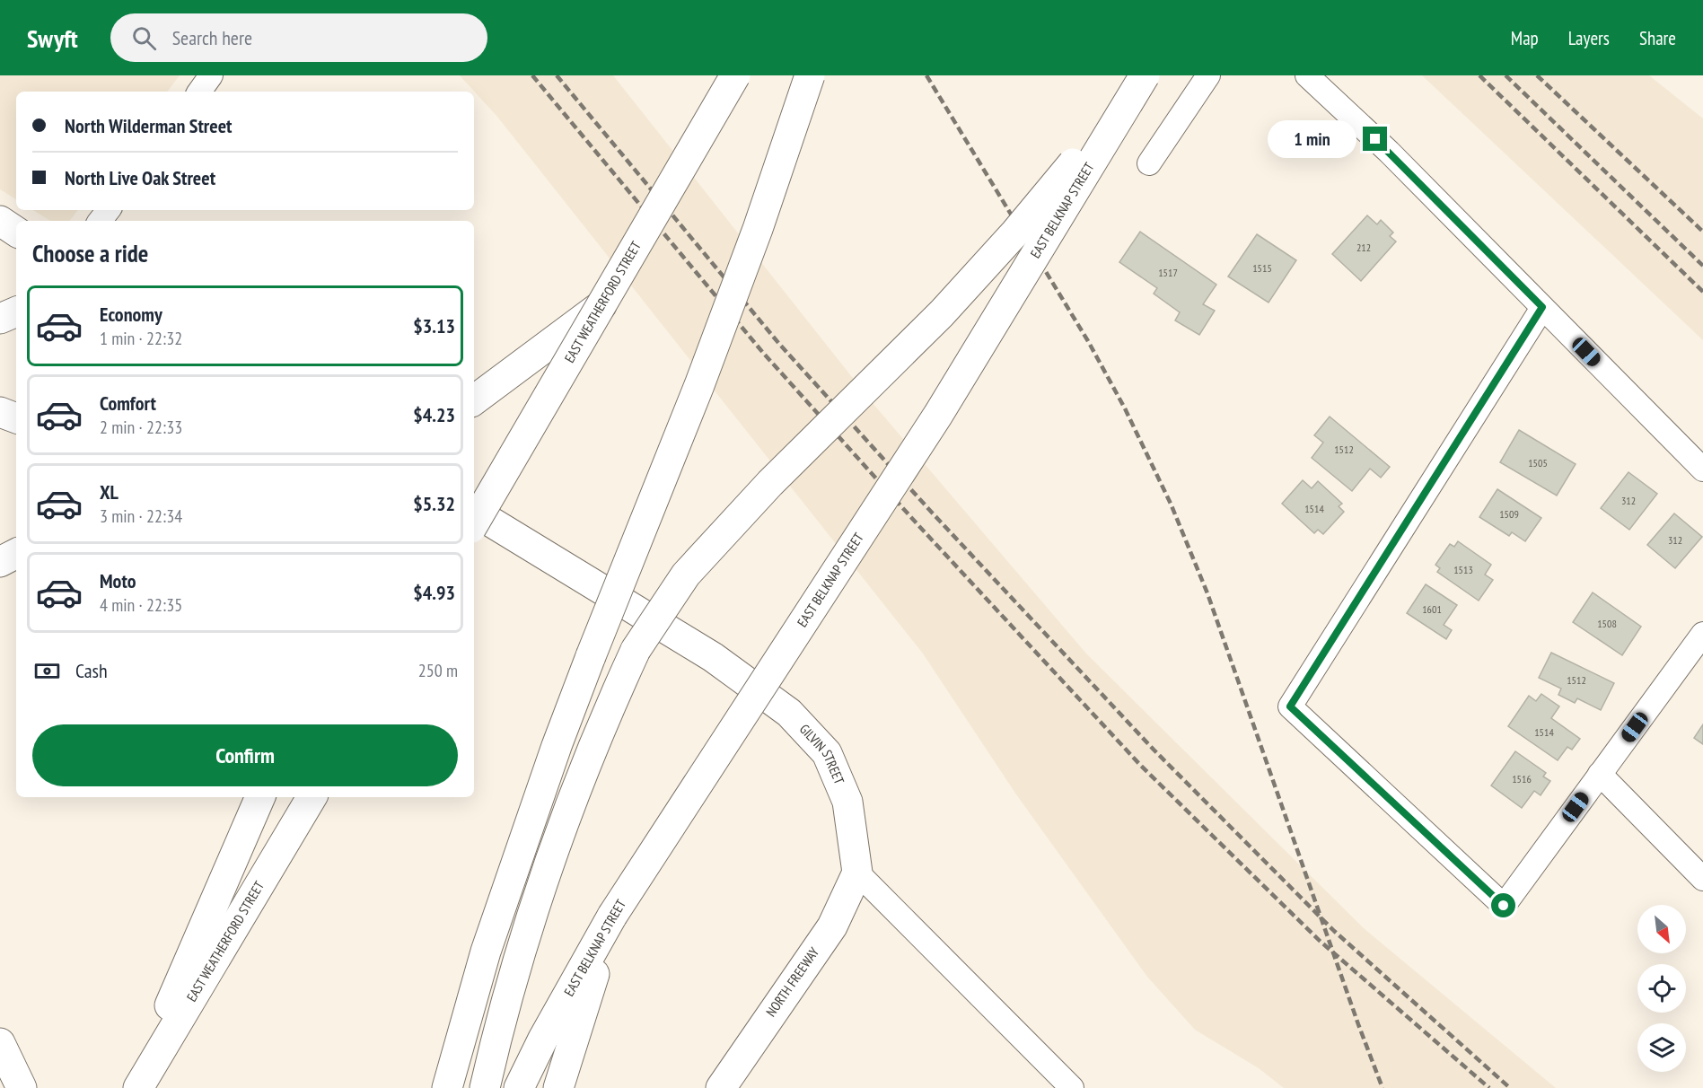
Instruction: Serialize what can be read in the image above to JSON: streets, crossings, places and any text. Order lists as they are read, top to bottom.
{
  "streets": {
    "main road": [
      "EAST BELKNAP STREET",
      "EAST WEATHERFORD STREET",
      "GILVIN STREET",
      "NORTH FREEWAY"
    ]
  },
  "crossings": [
    ["GILVIN STREET", "NORTH FREEWAY"]
  ],
  "house_numbers": [
    "212",
    "1515",
    "1517",
    "1512",
    "1505",
    "312",
    "1514",
    "1509",
    "312",
    "1513",
    "1601",
    "1508",
    "1512",
    "1514",
    "1516"
  ],
  "north": "bottom right",
  "page": {
    "header": "Swyft",
    "search": "Search here",
    "nav": ["Map", "Layers", "Share"],
    "banner": ["North Wilderman Street", "North Live Oak Street"],
    "bubble": "1 min",
    "heading": "Choose a ride",
    "list": [
      {
        "name": "Economy",
        "note": "1 min · 22:32",
        "value": "$3.13"
      },
      {
        "name": "Comfort",
        "note": "2 min · 22:33",
        "value": "$4.23"
      },
      {
        "name": "XL",
        "note": "3 min · 22:34",
        "value": "$5.32"
      },
      {
        "name": "Moto",
        "note": "4 min · 22:35",
        "value": "$4.93"
      }
    ],
    "pay": ["Cash", "250 m"],
    "buttons": "Confirm"
  }
}
